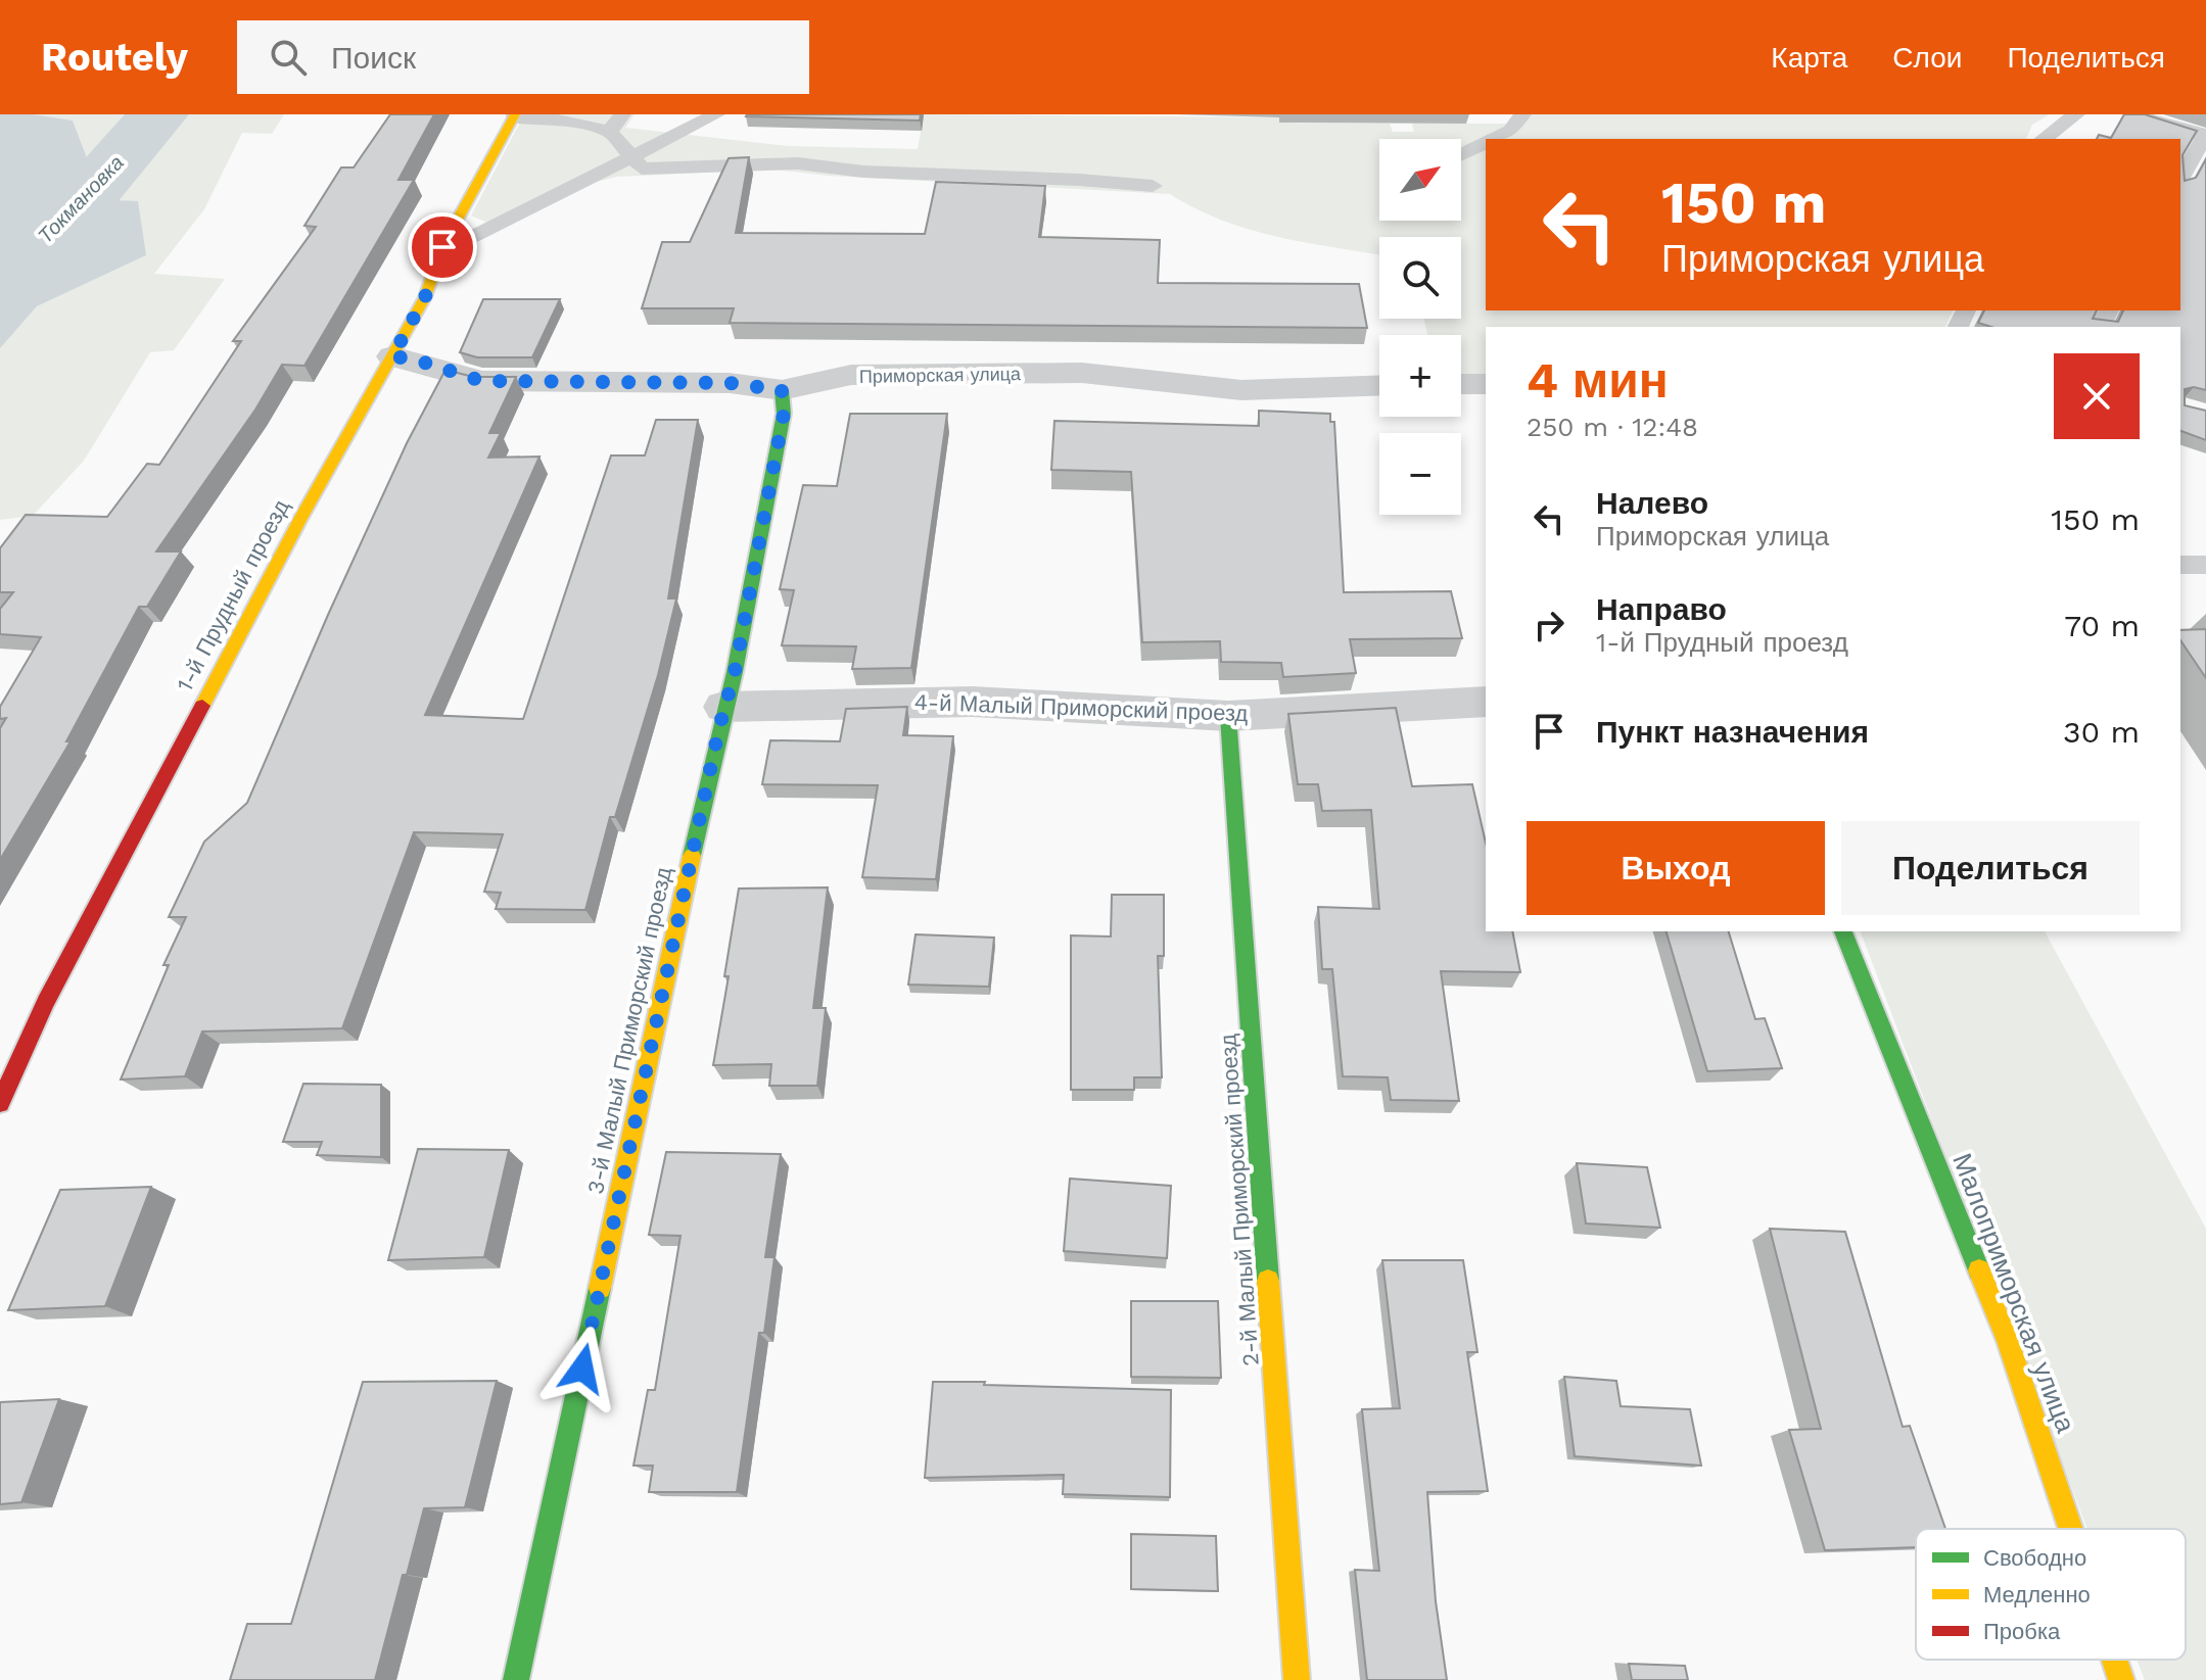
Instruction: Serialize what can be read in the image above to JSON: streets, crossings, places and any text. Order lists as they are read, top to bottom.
{
  "streets": {
    "street": [
      "Приморская улица",
      "1-й Прудный проезд",
      "4-й Малый Приморский проезд",
      "3-й Малый Приморский проезд",
      "2-й Малый Приморский проезд",
      "Малоприморская улица"
    ]
  },
  "crossings": [
    ["Приморская улица", "1-й Прудный проезд"],
    ["Приморская улица", "3-й Малый Приморский проезд"],
    ["4-й Малый Приморский проезд", "3-й Малый Приморский проезд"],
    ["4-й Малый Приморский проезд", "2-й Малый Приморский проезд"]
  ],
  "water": ["Токмановка"],
  "legend": ["Свободно", "Медленно", "Пробка"],
  "north": "top right",
  "page": {
    "header": "Routely",
    "search": "Поиск",
    "nav": ["Карта", "Слои", "Поделиться"],
    "map_buttons": ["+", "−"],
    "turn": ["150 m", "Приморская улица"],
    "heading": ["4 мин", "250 m · 12:48"],
    "list": [
      {
        "name": "Налево",
        "note": "Приморская улица",
        "value": "150 m"
      },
      {
        "name": "Направо",
        "note": "1-й Прудный проезд",
        "value": "70 m"
      },
      {
        "name": "Пункт назначения",
        "value": "30 m"
      }
    ],
    "buttons": ["Выход", "Поделиться"]
  }
}
